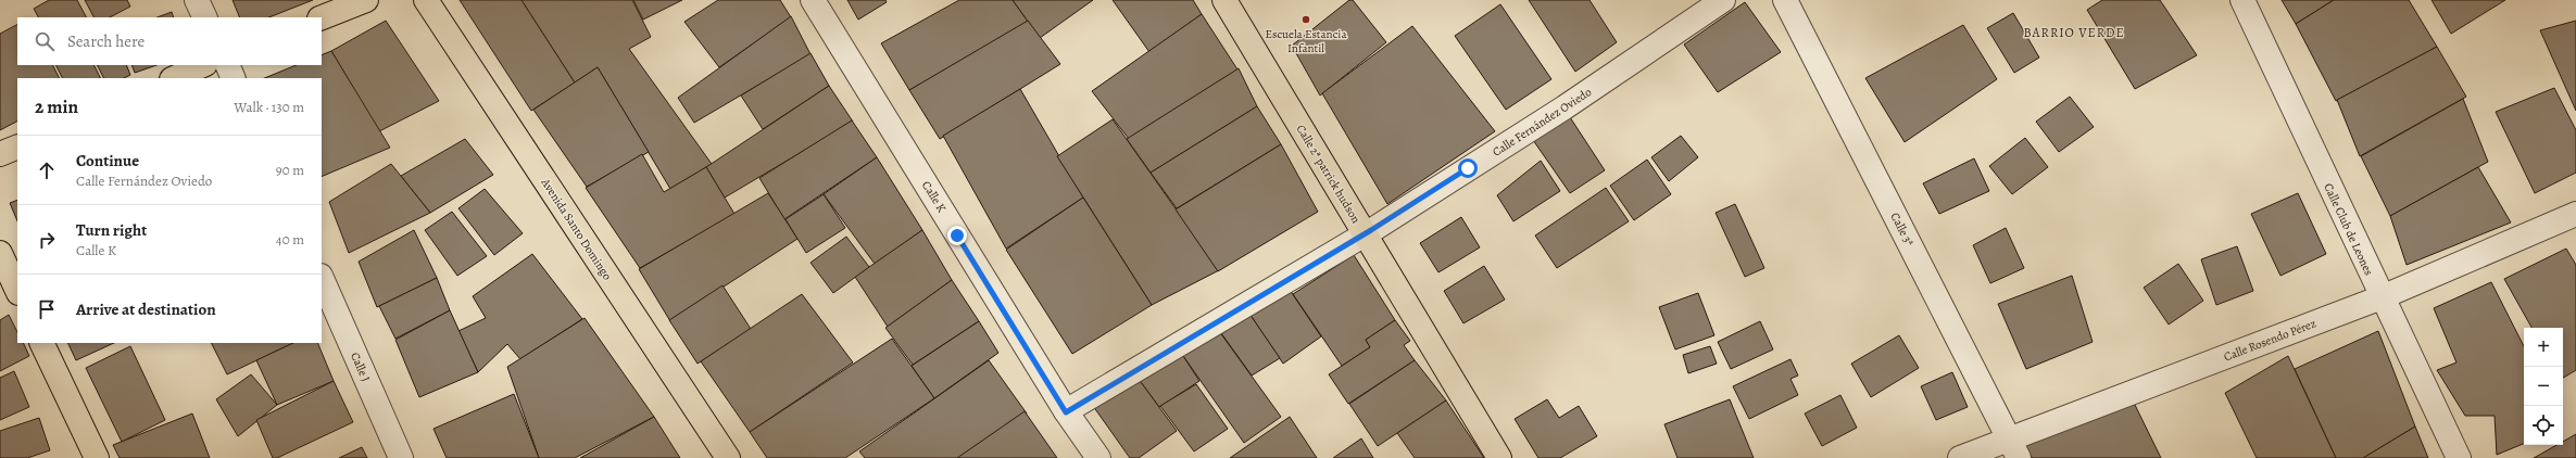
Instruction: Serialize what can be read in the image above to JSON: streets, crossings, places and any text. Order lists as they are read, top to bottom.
{
  "streets": {
    "main road": ["Calle 2ª patrick hudson", "Avenida Santo Domingo"],
    "street": [
      "Calle Fernández Oviedo",
      "Calle K",
      "Calle 3ª",
      "Calle Club de Leones",
      "Calle Rosendo Pérez",
      "Calle J"
    ]
  },
  "crossings": [
    ["Calle Fernández Oviedo", "Calle 2ª patrick hudson"],
    ["Calle Fernández Oviedo", "Calle K"],
    ["Calle 3ª", "Calle Rosendo Pérez"],
    ["Calle Club de Leones", "Calle Rosendo Pérez"]
  ],
  "districts": ["BARRIO VERDE"],
  "places": ["Escuela Estancia Infantil"],
  "page": {
    "search": "Search here",
    "heading": ["2 min", "Walk · 130 m"],
    "list": [
      ["Continue", "Calle Fernández Oviedo", "90 m"],
      ["Turn right", "Calle K", "40 m"],
      "Arrive at destination"
    ],
    "map_buttons": ["+", "−"]
  }
}
